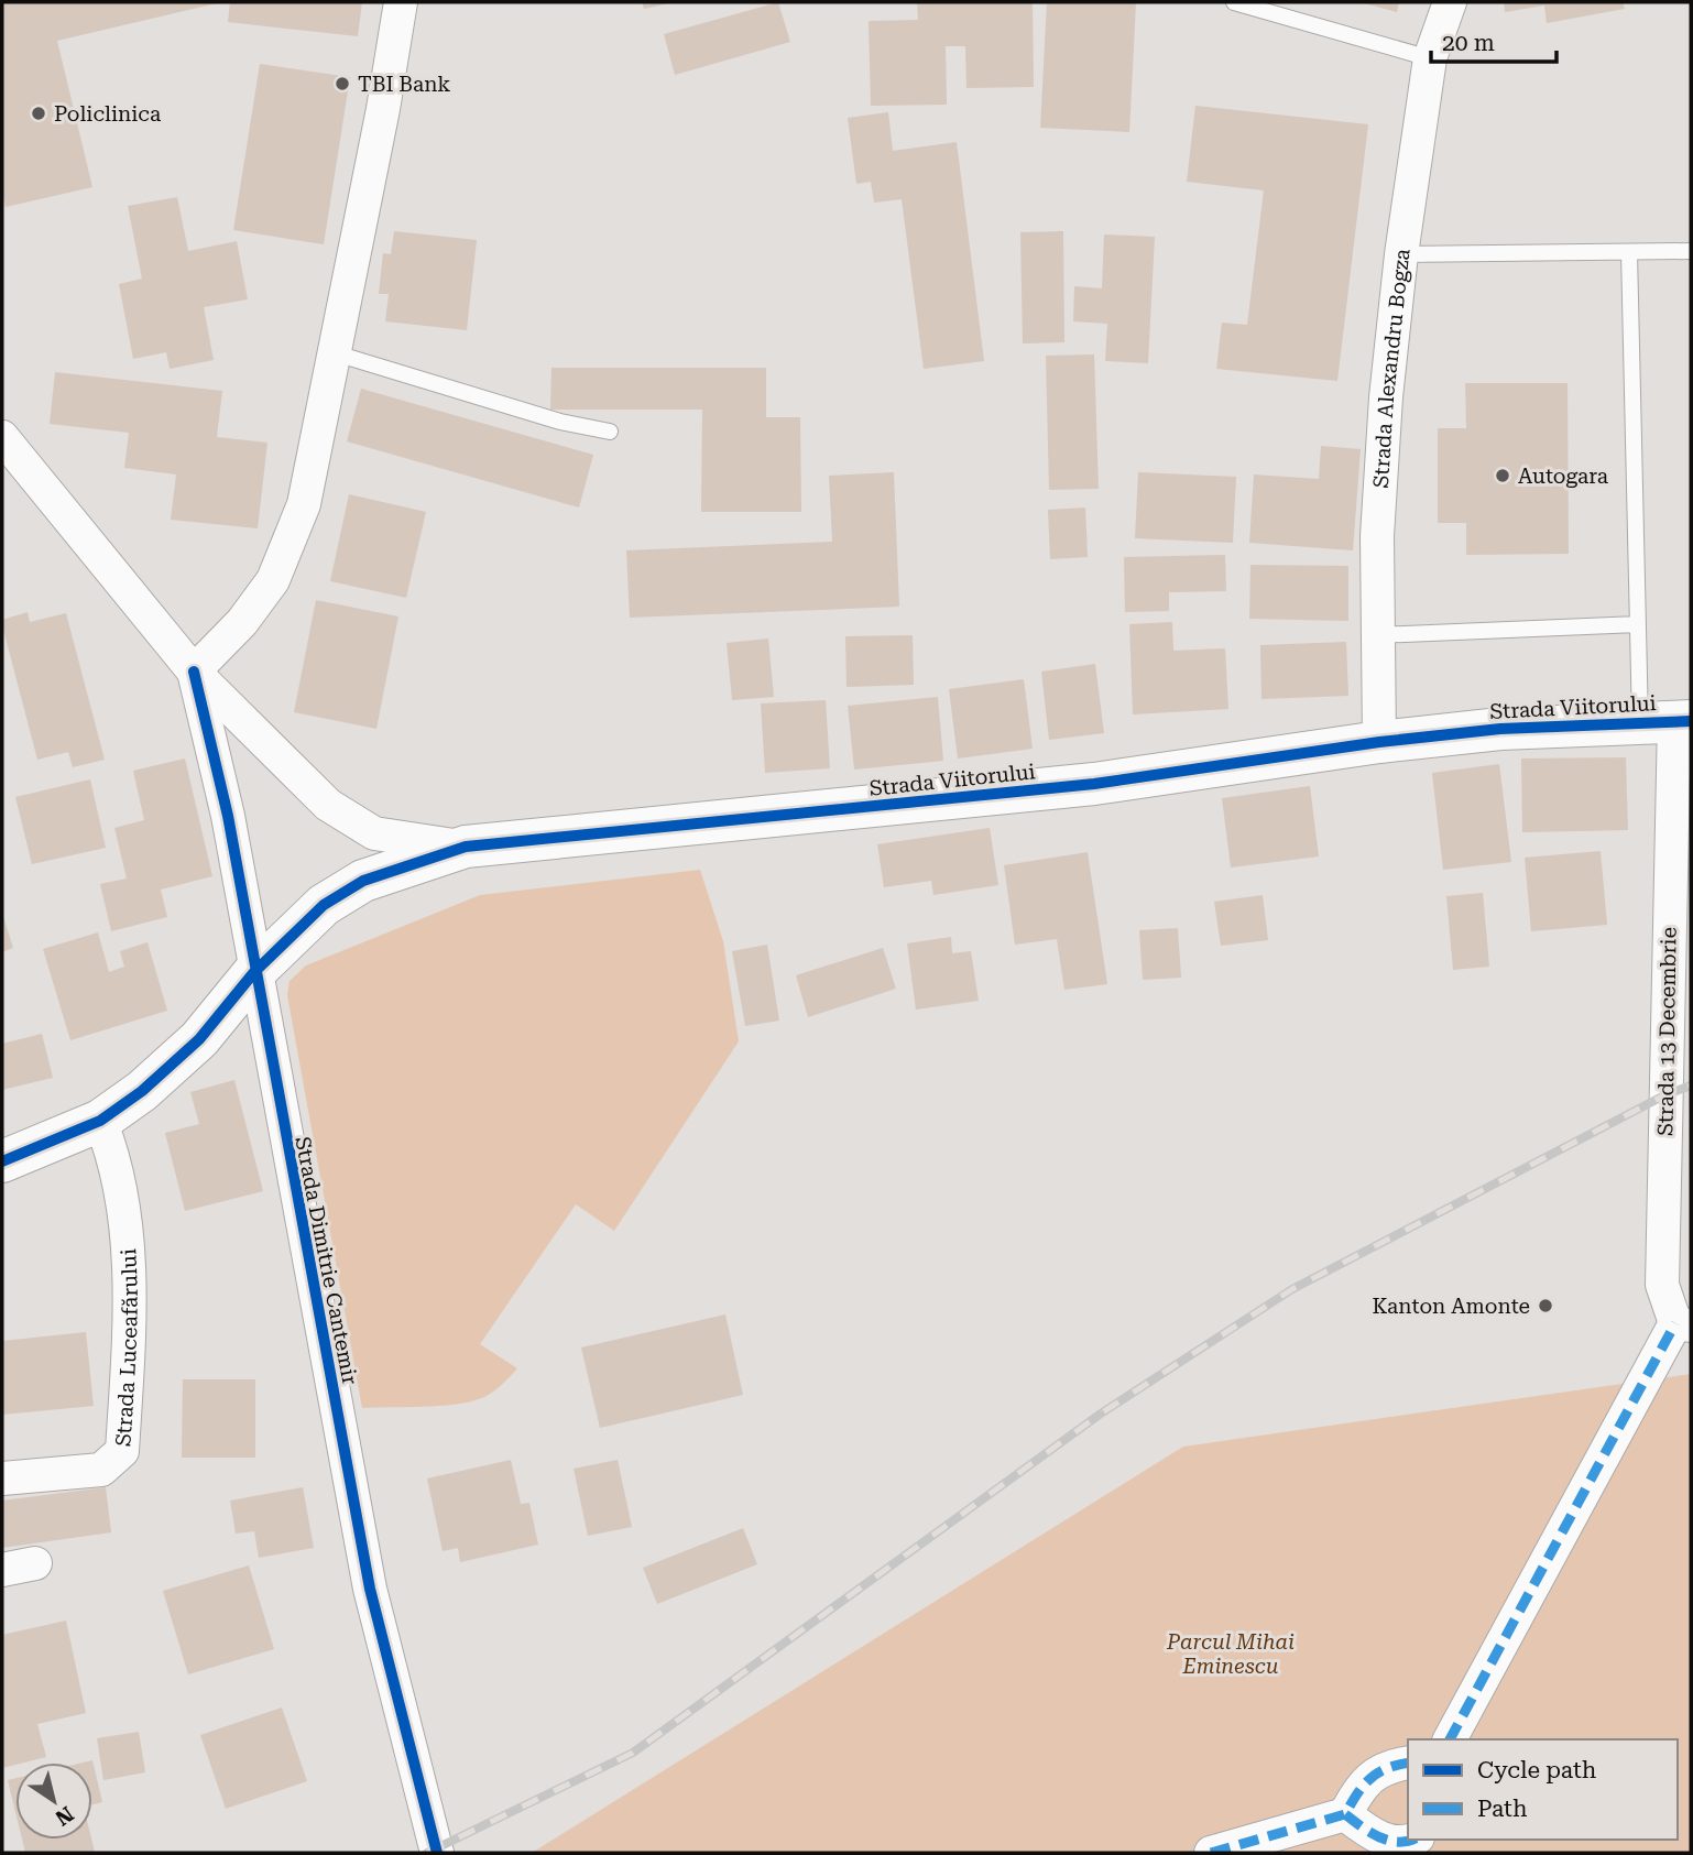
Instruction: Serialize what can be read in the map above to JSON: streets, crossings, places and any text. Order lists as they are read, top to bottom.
{
  "streets": {
    "street": [
      "Strada Alexandru Bogza",
      "Strada Viitorului",
      "Strada 13 Decembrie",
      "Strada Dimitrie Cantemir",
      "Strada Luceafărului"
    ]
  },
  "crossings": [
    ["Strada Alexandru Bogza", "Strada Viitorului"],
    ["Strada Viitorului", "Strada 13 Decembrie"],
    ["Strada Viitorului", "Strada Dimitrie Cantemir"],
    ["Strada Viitorului", "Strada Luceafărului"]
  ],
  "parks": ["Parcul Mihai Eminescu"],
  "places": [
    "TBI Bank",
    "Policlinica",
    "Autogara",
    "Kanton Amonte"
  ],
  "legend": ["Cycle path", "Path"],
  "scale_bar": "20 m",
  "north": "bottom right"
}
